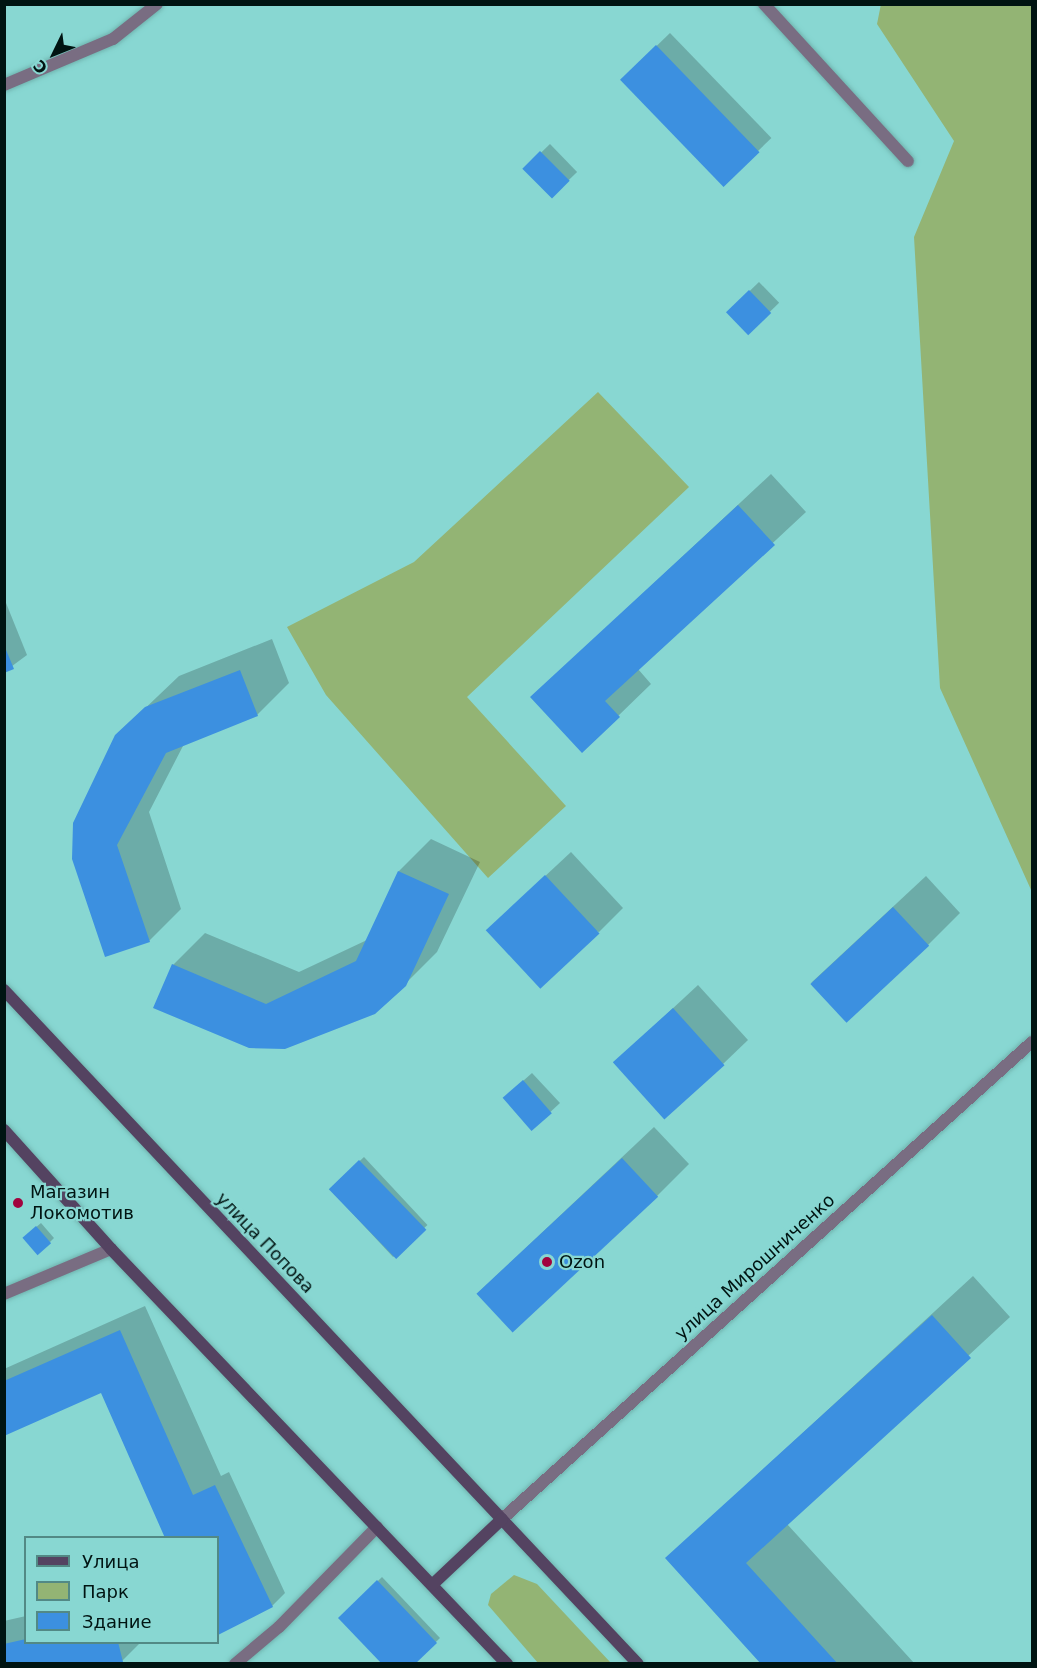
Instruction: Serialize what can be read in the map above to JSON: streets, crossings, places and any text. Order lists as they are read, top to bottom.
{
  "streets": {
    "street": ["улица Попова", "улица Мирошниченко"]
  },
  "crossings": [
    ["улица Попова", "улица Мирошниченко"]
  ],
  "places": ["Магазин Локомотив", "Ozon"],
  "legend": ["Улица", "Парк", "Здание"],
  "north": "bottom left"
}
